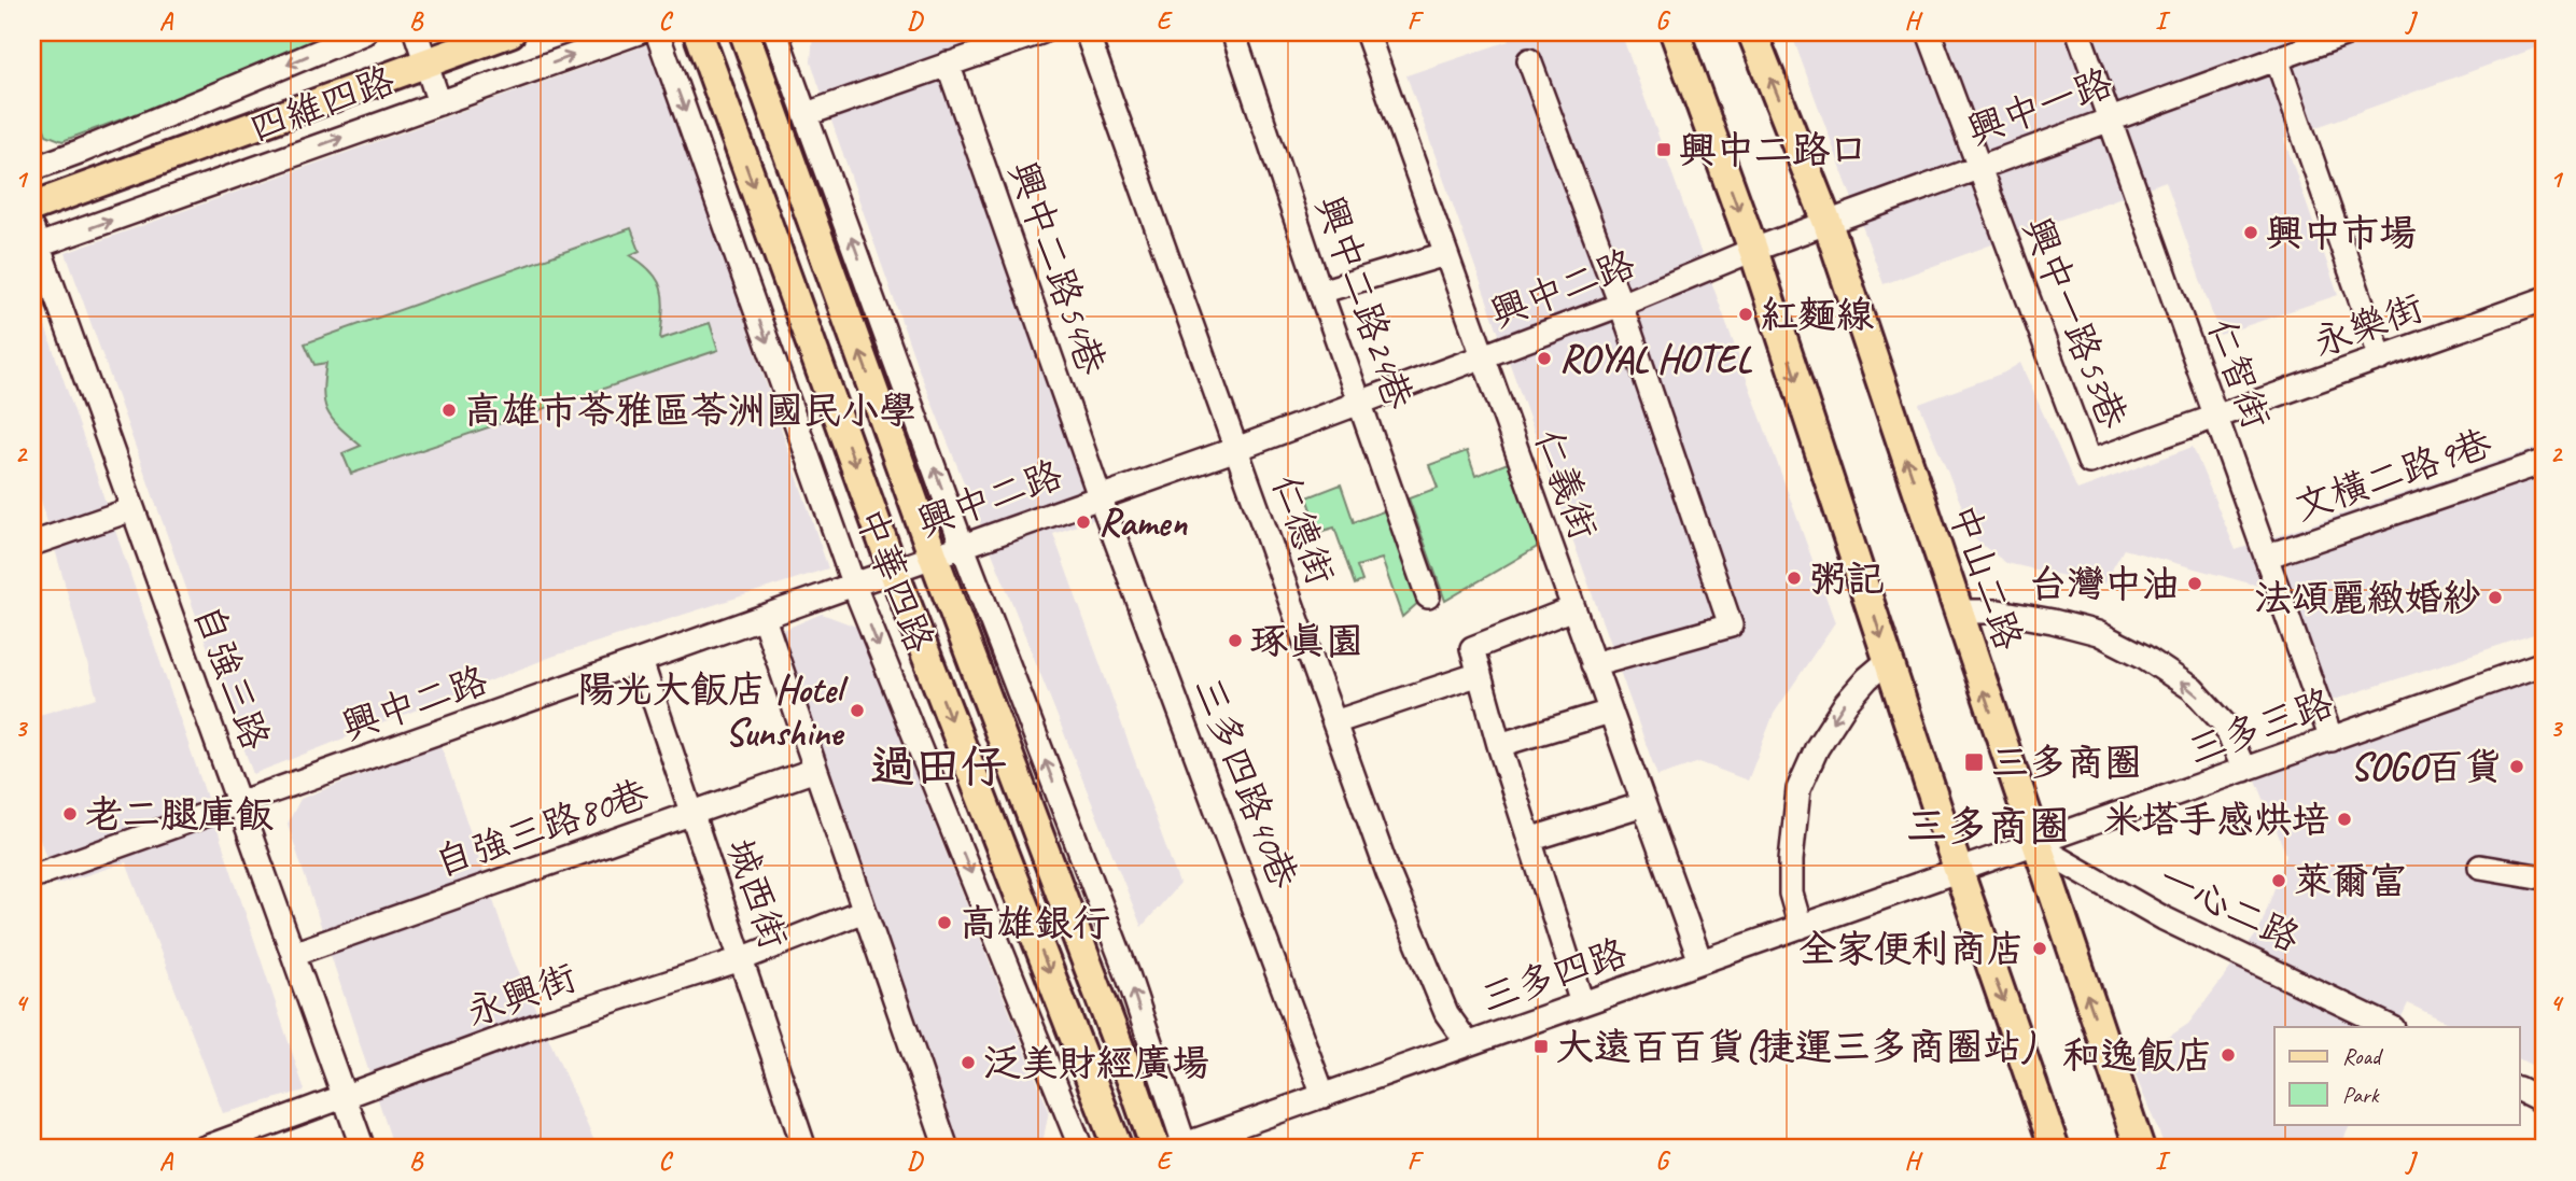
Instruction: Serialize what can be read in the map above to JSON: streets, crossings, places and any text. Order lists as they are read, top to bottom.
{
  "streets": {
    "main road": ["四維四路", "中山二路", "中華四路"],
    "street": [
      "興中一路",
      "興中二路54巷",
      "興中二路",
      "興中二路24巷",
      "興中一路53巷",
      "永樂街",
      "仁智街",
      "文橫二路9巷",
      "仁義街",
      "仁德街",
      "自強三路",
      "三多三路",
      "三多四路40巷",
      "自強三路80巷",
      "城西街",
      "一心二路",
      "三多四路",
      "永興街"
    ]
  },
  "crossings": [
    ["四維四路", "自強三路"],
    ["興中一路", "興中二路"],
    ["興中一路", "興中一路53巷"],
    ["興中一路", "仁智街"],
    ["興中一路", "中山二路"],
    ["興中二路54巷", "興中二路"],
    ["興中二路54巷", "三多四路40巷"],
    ["興中二路", "興中二路24巷"],
    ["興中二路", "仁義街"],
    ["興中二路", "仁德街"],
    ["興中二路", "中華四路"],
    ["興中二路", "自強三路"],
    ["興中二路", "三多四路40巷"],
    ["興中二路", "城西街"],
    ["興中一路53巷", "永樂街"],
    ["興中一路53巷", "仁智街"],
    ["永樂街", "仁智街"],
    ["仁智街", "文橫二路9巷"],
    ["仁智街", "三多三路"],
    ["仁義街", "三多四路"],
    ["仁德街", "三多四路"],
    ["中山二路", "三多三路"],
    ["中山二路", "一心二路"],
    ["中華四路", "三多四路"],
    ["自強三路", "自強三路80巷"],
    ["自強三路", "永興街"],
    ["三多三路", "一心二路"],
    ["三多三路", "三多四路"],
    ["三多四路40巷", "三多四路"],
    ["自強三路80巷", "城西街"],
    ["城西街", "永興街"]
  ],
  "districts": ["過田仔", "三多商圈"],
  "places": {
    "transit": ["興中二路口", "三多商圈", "大遠百百貨(捷運三多商圈站)"],
    "other": [
      "興中市場",
      "紅麵線",
      "ROYAL HOTEL",
      "高雄市苓雅區苓洲國民小學",
      "Ramen",
      "粥記",
      "台灣中油",
      "法頌麗緻婚紗",
      "琢真園",
      "陽光大飯店 Hotel Sunshine",
      "SOGO百貨",
      "老二腿庫飯",
      "米塔手感烘培",
      "萊爾富",
      "高雄銀行",
      "全家便利商店",
      "和逸飯店",
      "泛美財經廣場"
    ]
  },
  "legend": ["Road", "Park"],
  "grid": {
    "columns": [
      "A",
      "B",
      "C",
      "D",
      "E",
      "F",
      "G",
      "H",
      "I",
      "J"
    ],
    "rows": [
      "1",
      "2",
      "3",
      "4"
    ]
  }
}
